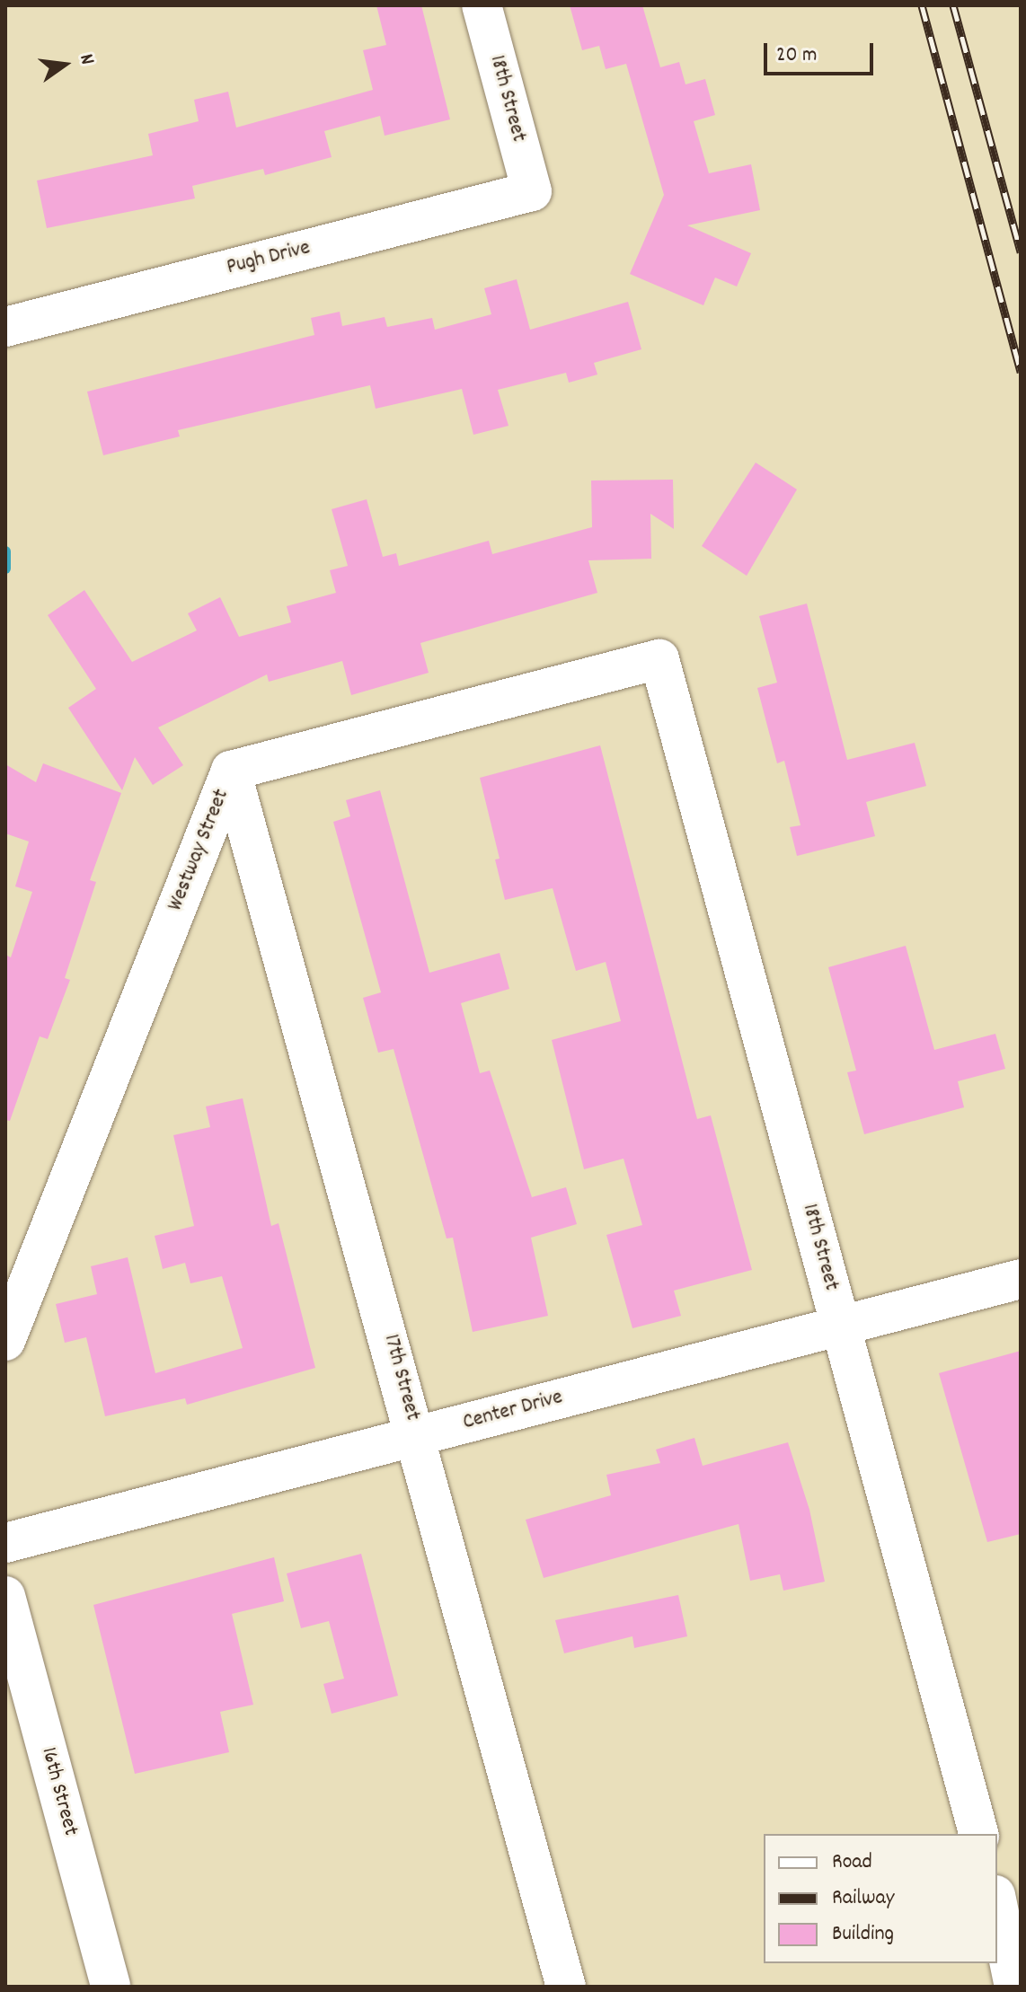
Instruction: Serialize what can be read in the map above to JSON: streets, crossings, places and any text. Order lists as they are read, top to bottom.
{
  "streets": {
    "street": [
      "18th Street",
      "Pugh Drive",
      "Westway Street",
      "17th Street",
      "Center Drive",
      "16th Street"
    ]
  },
  "crossings": [
    ["18th Street", "Pugh Drive"],
    ["18th Street", "Westway Street"],
    ["18th Street", "Center Drive"],
    ["Westway Street", "17th Street"],
    ["17th Street", "Center Drive"]
  ],
  "legend": ["Road", "Railway", "Building"],
  "scale_bar": "20 m",
  "north": "right"
}
